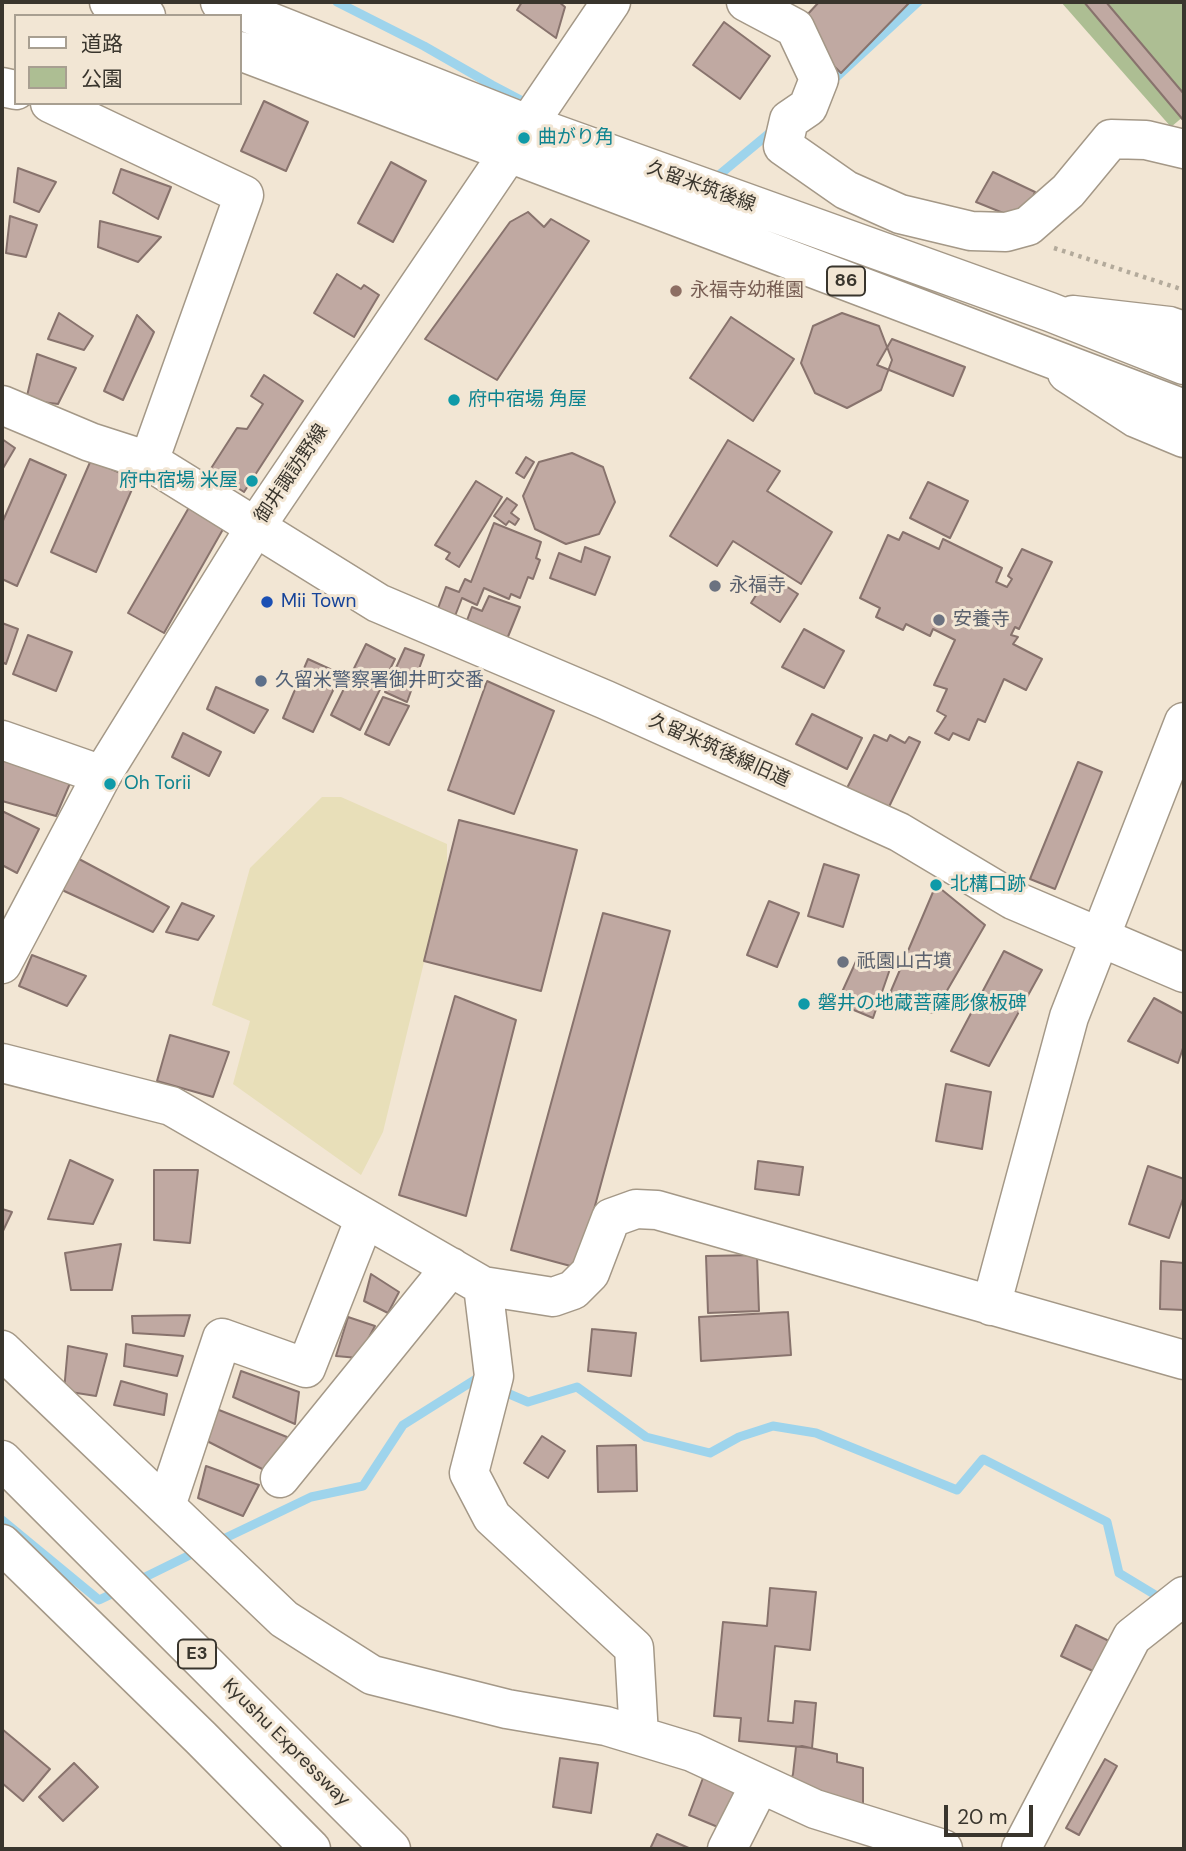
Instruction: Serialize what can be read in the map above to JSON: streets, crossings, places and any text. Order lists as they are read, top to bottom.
{
  "streets": {
    "main road": [
      "久留米筑後線",
      "86",
      "御井諏訪野線",
      "久留米筑後線旧道",
      "E3",
      "Kyushu Expressway"
    ]
  },
  "crossings": [
    ["久留米筑後線", "御井諏訪野線"],
    ["御井諏訪野線", "久留米筑後線旧道"]
  ],
  "places": [
    "曲がり角",
    "永福寺幼稚園",
    "府中宿場 角屋",
    "府中宿場 米屋",
    "永福寺",
    "Mii Town",
    "安養寺",
    "久留米警察署御井町交番",
    "Oh Torii",
    "北構口跡",
    "祇園山古墳",
    "磐井の地蔵菩薩彫像板碑"
  ],
  "legend": ["道路", "公園"],
  "scale_bar": "20 m"
}
